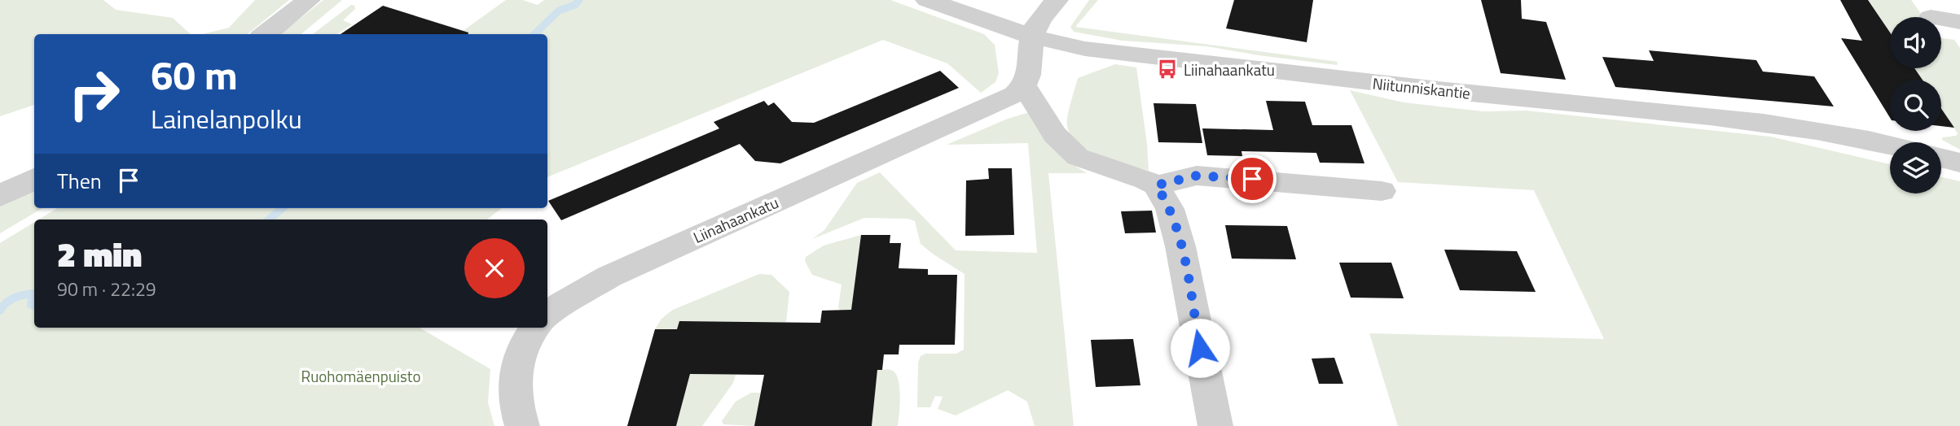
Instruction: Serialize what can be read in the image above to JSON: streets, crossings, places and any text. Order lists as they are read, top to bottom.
{
  "streets": {
    "street": ["Niitunniskantie", "Liinahaankatu"]
  },
  "parks": ["Ruohomäenpuisto"],
  "places": {
    "bus stop": ["Liinahaankatu"]
  },
  "page": {
    "turn": ["60 m", "Lainelanpolku"],
    "then": "Then",
    "heading": ["2 min", "90 m · 22:29"]
  }
}
